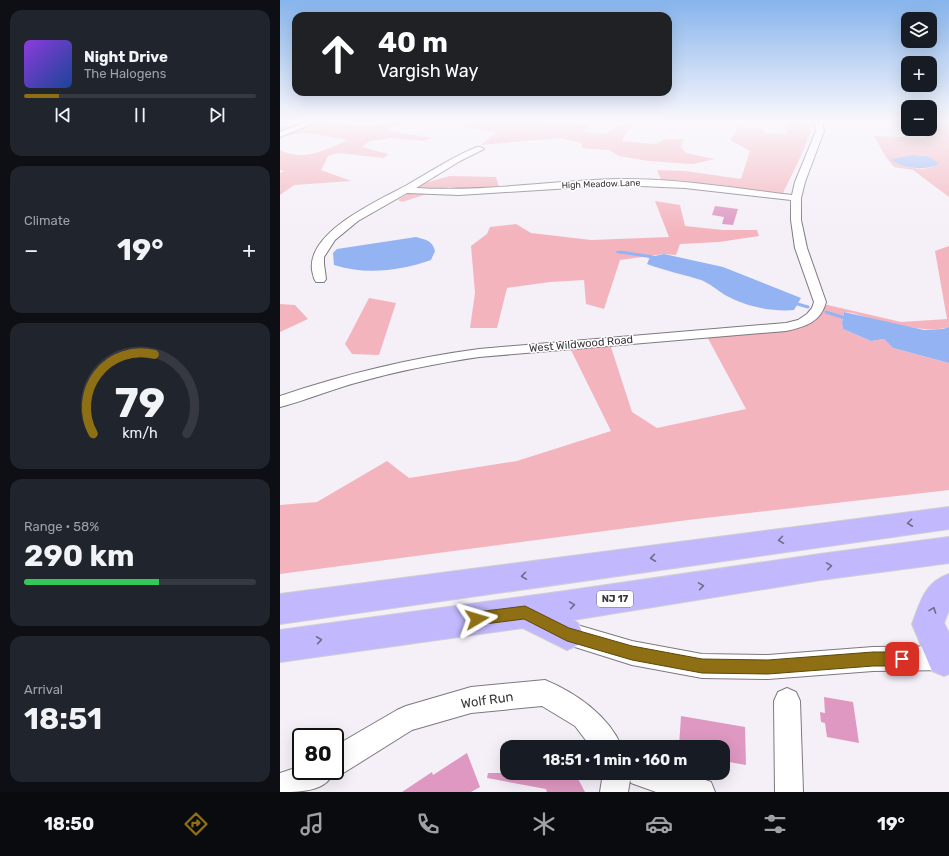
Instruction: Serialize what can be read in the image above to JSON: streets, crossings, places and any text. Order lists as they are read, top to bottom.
{
  "streets": {
    "highway": ["NJ 17"],
    "street": ["High Meadow Lane", "West Wildwood Road", "Wolf Run"]
  },
  "crossings": [
    ["High Meadow Lane", "West Wildwood Road"]
  ],
  "page": {
    "map_buttons": ["+", "−"],
    "turn": ["40 m", "Vargish Way"],
    "song": ["Night Drive", "The Halogens"],
    "tile": [
      "Climate",
      ["Range · 58%", "290 km"],
      ["Arrival", "18:51"]
    ],
    "heat": ["−", "19°", "+"],
    "limit": "80",
    "trip": "18:51 · 1 min · 160 m",
    "tabs": ["18:50", "19°"],
    "gauge": ["79", "km/h"]
  }
}
